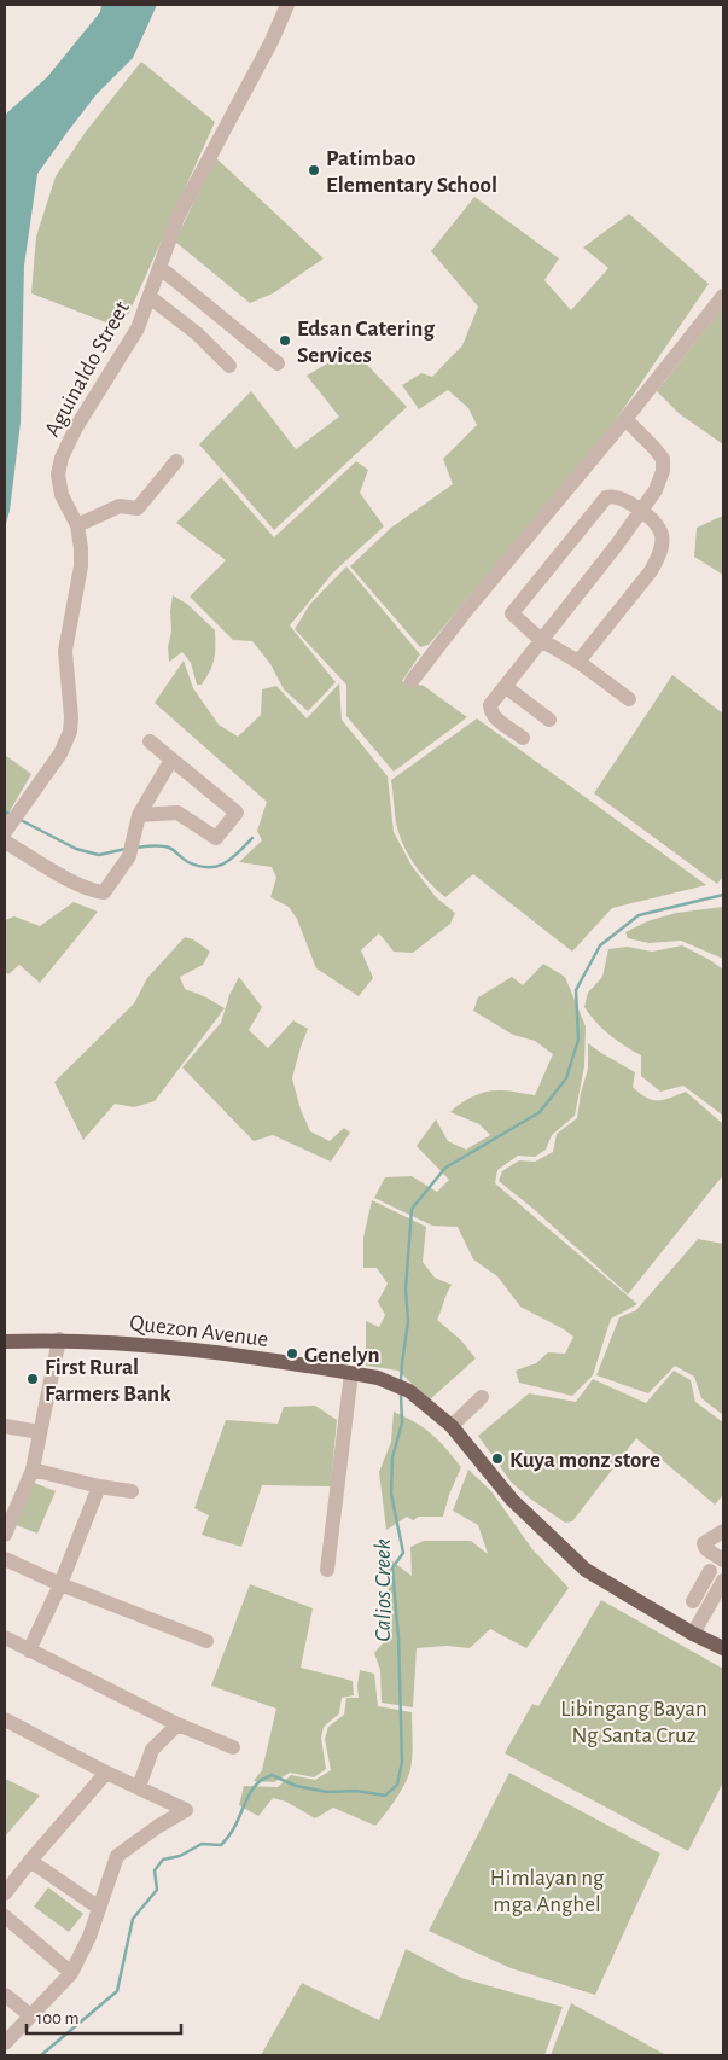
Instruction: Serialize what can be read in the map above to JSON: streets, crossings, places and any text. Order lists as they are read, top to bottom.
{
  "streets": {
    "main road": ["Quezon Avenue"],
    "street": ["Aguinaldo Street"]
  },
  "water": ["Calios Creek"],
  "parks": ["Libingang Bayan Ng Santa Cruz", "Himlayan ng mga Anghel"],
  "places": [
    "Patimbao Elementary School",
    "Edsan Catering Services",
    "Genelyn",
    "First Rural Farmers Bank",
    "Kuya monz store"
  ],
  "scale_bar": "100 m"
}
